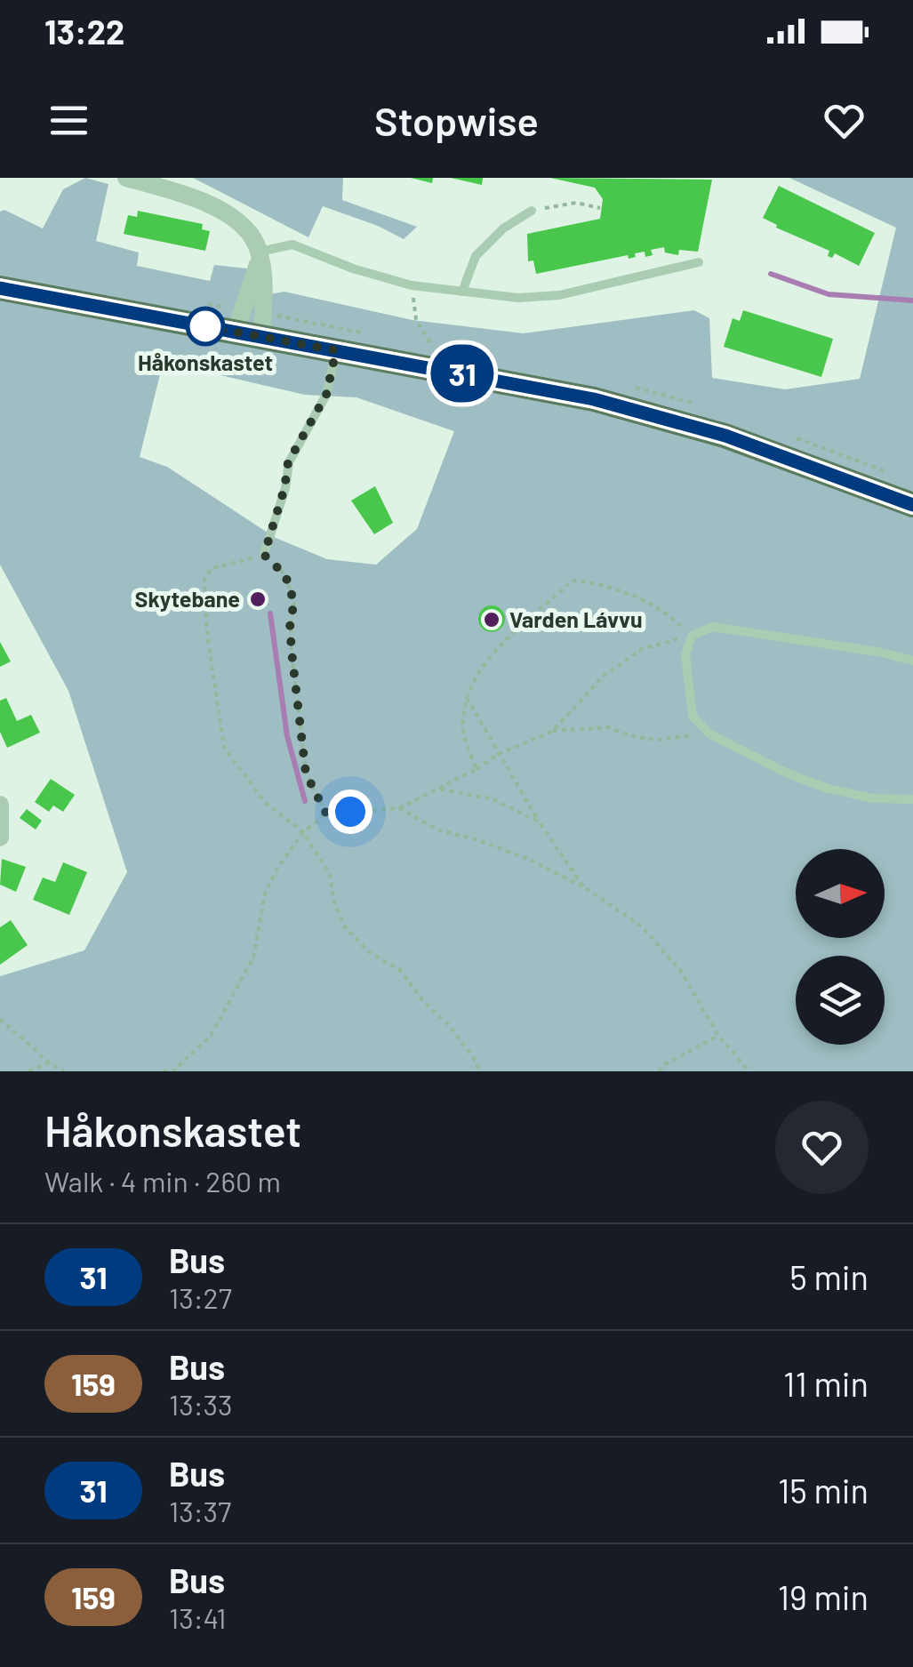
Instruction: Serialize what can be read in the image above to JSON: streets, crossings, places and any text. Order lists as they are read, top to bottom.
{
  "places": ["Håkonskastet", "Skytebane", "Varden Lávvu"],
  "lines": ["bus line 31"],
  "north": "right",
  "page": {
    "status": "13:22",
    "header": "Stopwise",
    "on_map": "31",
    "heading": ["Håkonskastet", "Walk · 4 min · 260 m"],
    "list": [
      {
        "mark": "31",
        "name": "Bus",
        "note": "13:27",
        "value": "5 min"
      },
      {
        "mark": "159",
        "name": "Bus",
        "note": "13:33",
        "value": "11 min"
      },
      {
        "mark": "31",
        "name": "Bus",
        "note": "13:37",
        "value": "15 min"
      },
      {
        "mark": "159",
        "name": "Bus",
        "note": "13:41",
        "value": "19 min"
      }
    ]
  }
}
